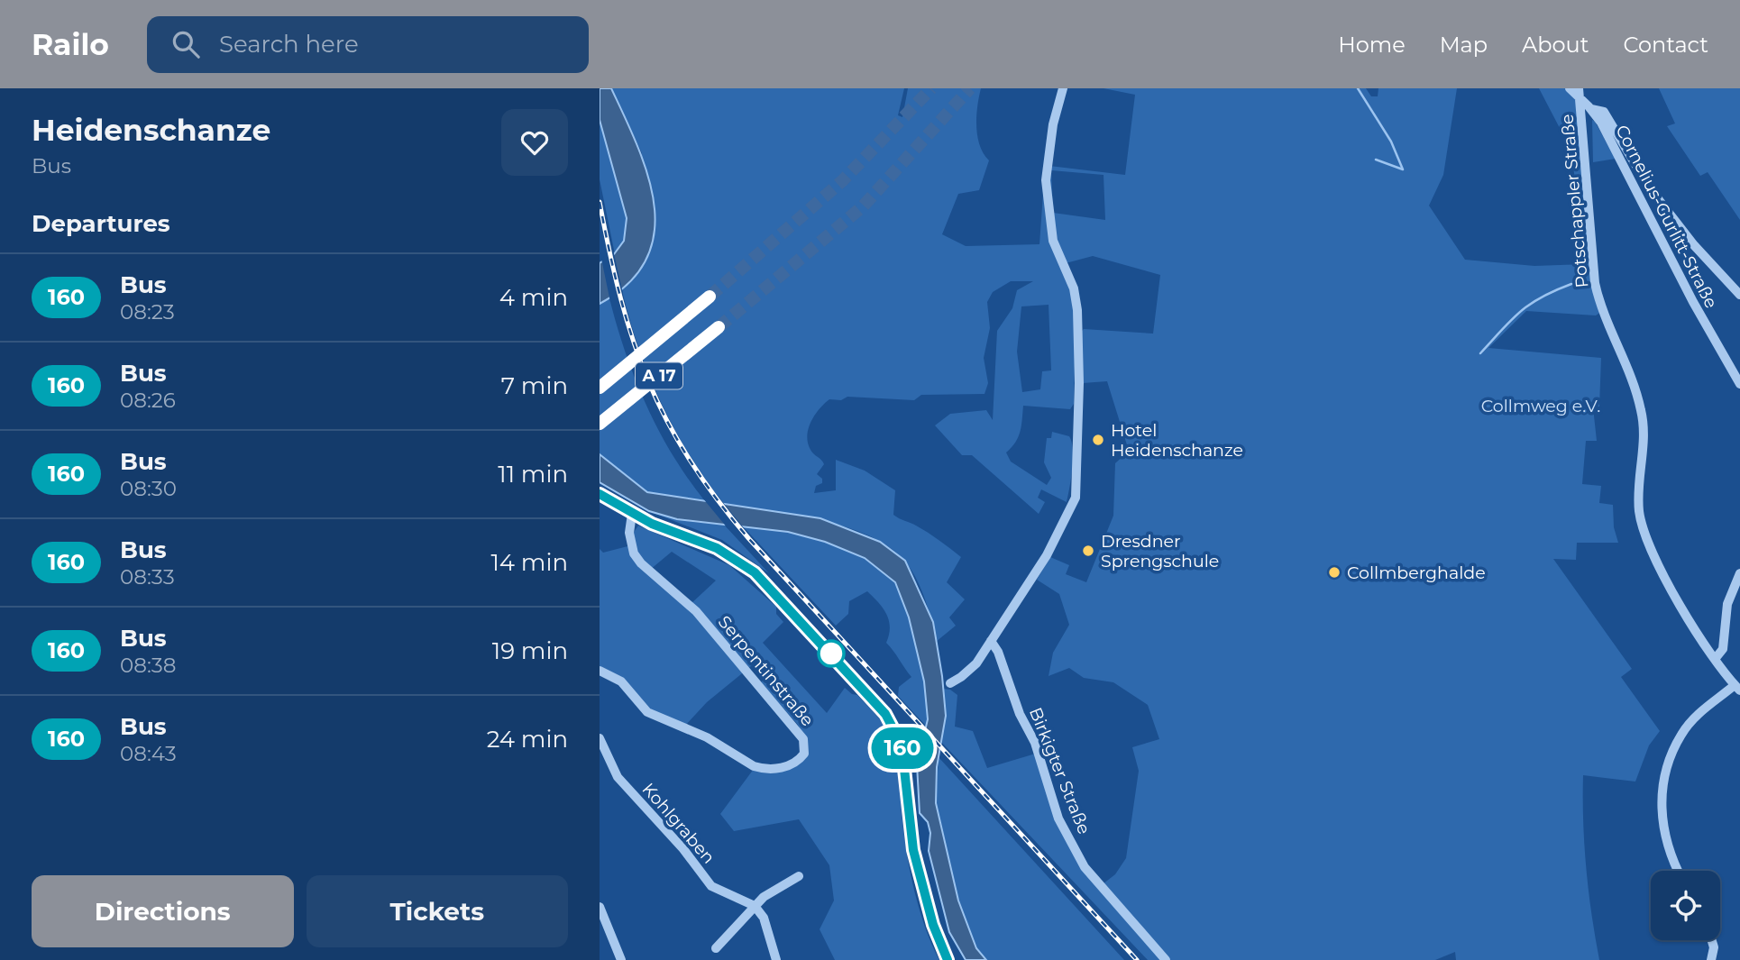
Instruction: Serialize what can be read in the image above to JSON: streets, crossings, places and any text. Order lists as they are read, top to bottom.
{
  "streets": {
    "highway": ["A 17"],
    "street": [
      "Potschappler Straße",
      "Cornelius-Gurlitt-Straße",
      "Serpentinstraße",
      "Birkigter Straße",
      "Kohlgraben"
    ]
  },
  "crossings": [
    ["Potschappler Straße", "Cornelius-Gurlitt-Straße"]
  ],
  "parks": ["Collmweg e.V."],
  "places": ["Hotel Heidenschanze", "Dresdner Sprengschule", "Collmberghalde"],
  "lines": ["bus line 160"],
  "page": {
    "header": "Railo",
    "search": "Search here",
    "nav": [
      "Home",
      "Map",
      "About",
      "Contact"
    ],
    "heading": [
      ["Heidenschanze", "Bus"],
      "Departures"
    ],
    "on_map": "160",
    "list": [
      {
        "mark": "160",
        "name": "Bus",
        "note": "08:23",
        "value": "4 min"
      },
      {
        "mark": "160",
        "name": "Bus",
        "note": "08:26",
        "value": "7 min"
      },
      {
        "mark": "160",
        "name": "Bus",
        "note": "08:30",
        "value": "11 min"
      },
      {
        "mark": "160",
        "name": "Bus",
        "note": "08:33",
        "value": "14 min"
      },
      {
        "mark": "160",
        "name": "Bus",
        "note": "08:38",
        "value": "19 min"
      },
      {
        "mark": "160",
        "name": "Bus",
        "note": "08:43",
        "value": "24 min"
      }
    ],
    "buttons": ["Directions", "Tickets"]
  }
}
